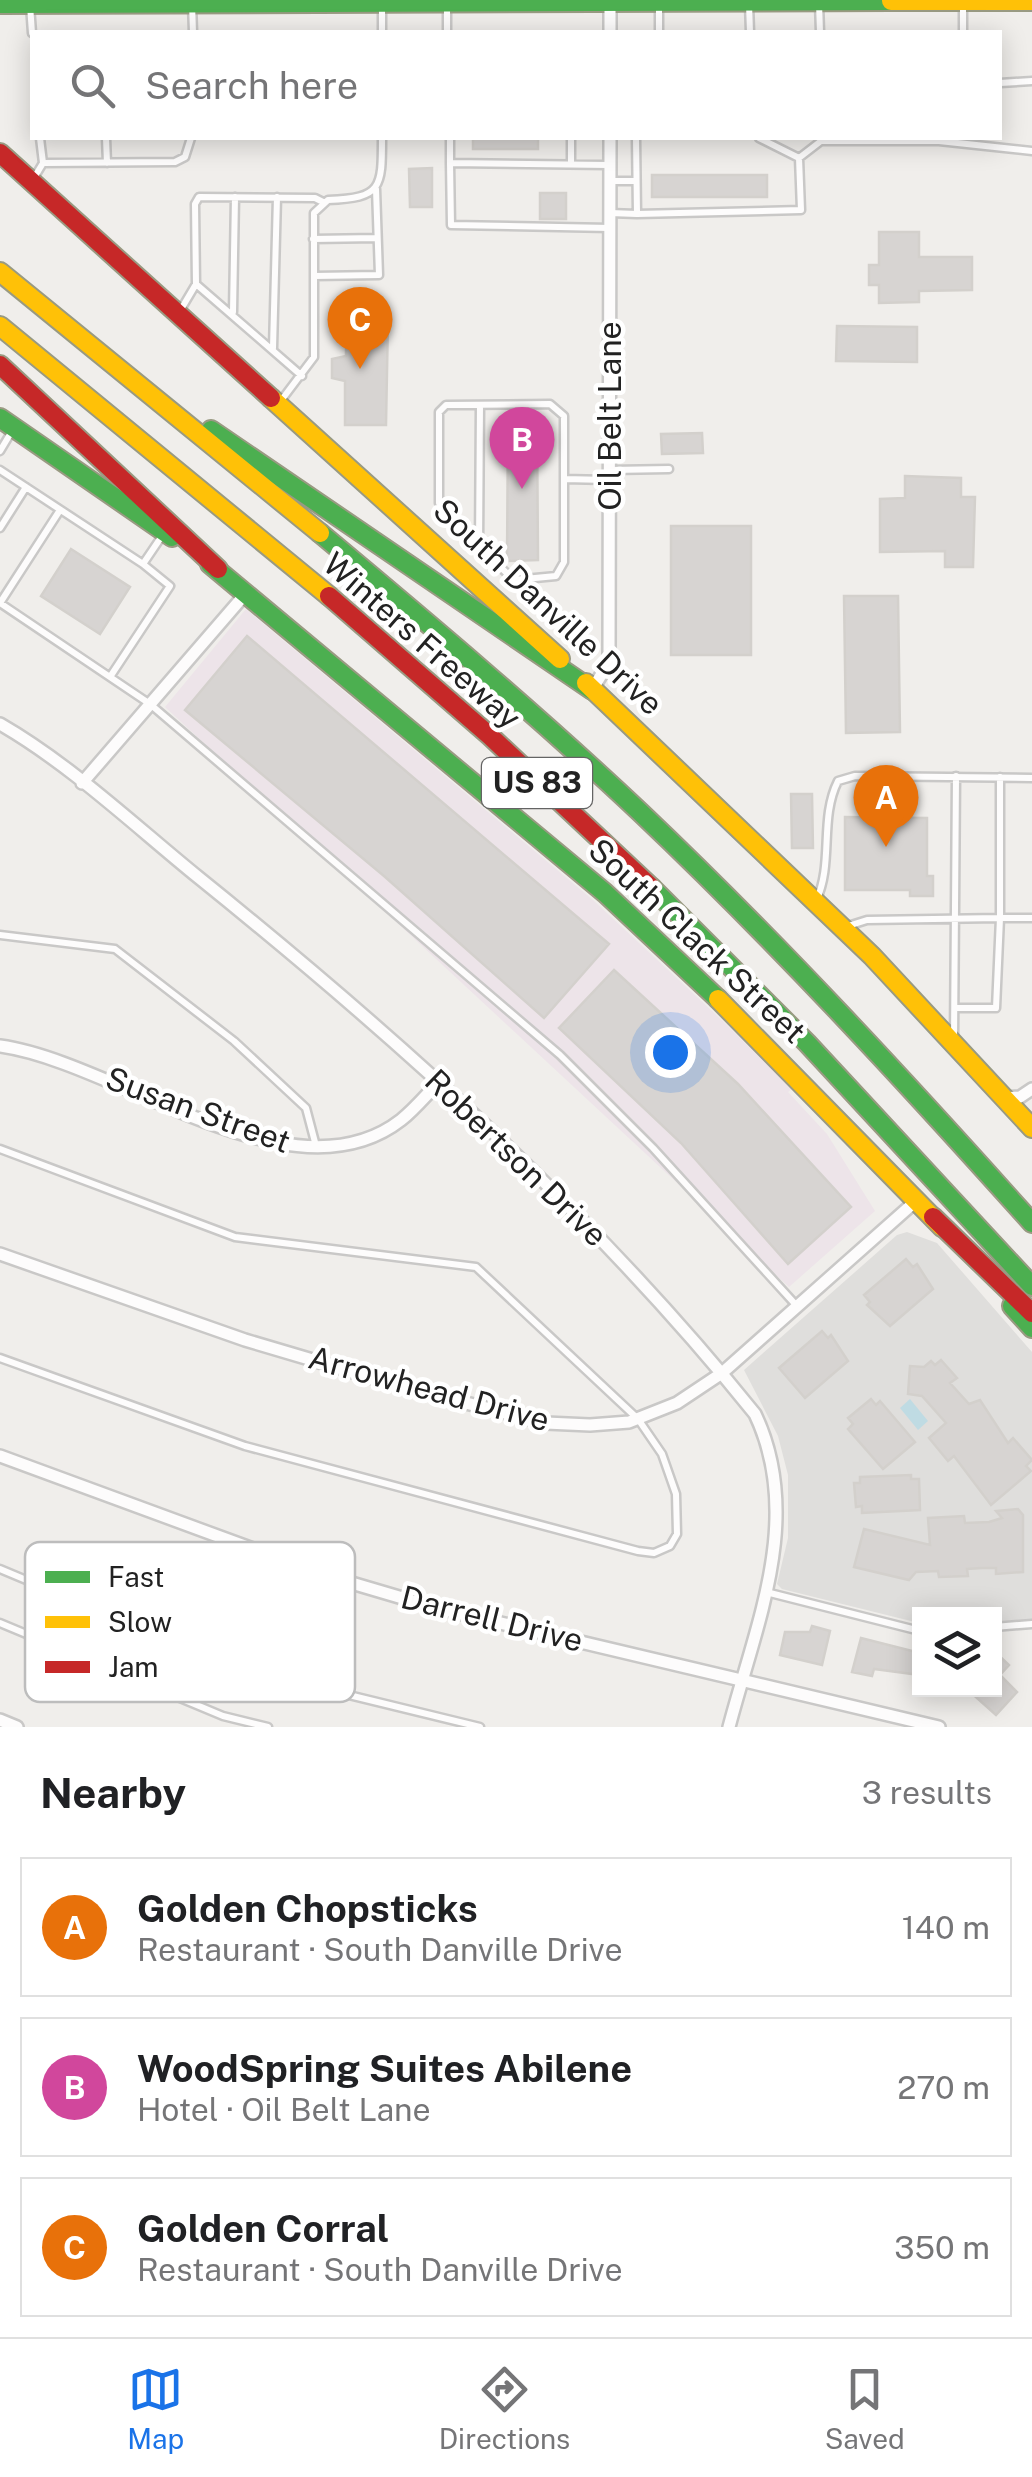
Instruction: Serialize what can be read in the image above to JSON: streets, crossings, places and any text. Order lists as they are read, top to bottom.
{
  "streets": {
    "main road": [
      "South Danville Drive",
      "Winters Freeway",
      "US 83",
      "South Clack Street"
    ],
    "street": [
      "Oil Belt Lane",
      "Susan Street",
      "Robertson Drive",
      "Arrowhead Drive",
      "Darrell Drive"
    ]
  },
  "crossings": [
    ["Oil Belt Lane", "South Danville Drive"],
    ["South Clack Street", "Arrowhead Drive"],
    ["Susan Street", "Robertson Drive"],
    ["Robertson Drive", "Arrowhead Drive"],
    ["Robertson Drive", "Darrell Drive"]
  ],
  "legend": ["Fast", "Slow", "Jam"],
  "page": {
    "search": "Search here",
    "pins": ["C", "B", "A"],
    "heading": ["Nearby", "3 results"],
    "list": [
      {
        "mark": "A",
        "name": "Golden Chopsticks",
        "note": "Restaurant · South Danville Drive",
        "value": "140 m"
      },
      {
        "mark": "B",
        "name": "WoodSpring Suites Abilene",
        "note": "Hotel · Oil Belt Lane",
        "value": "270 m"
      },
      {
        "mark": "C",
        "name": "Golden Corral",
        "note": "Restaurant · South Danville Drive",
        "value": "350 m"
      }
    ],
    "nav": ["Map", "Directions", "Saved"]
  }
}
